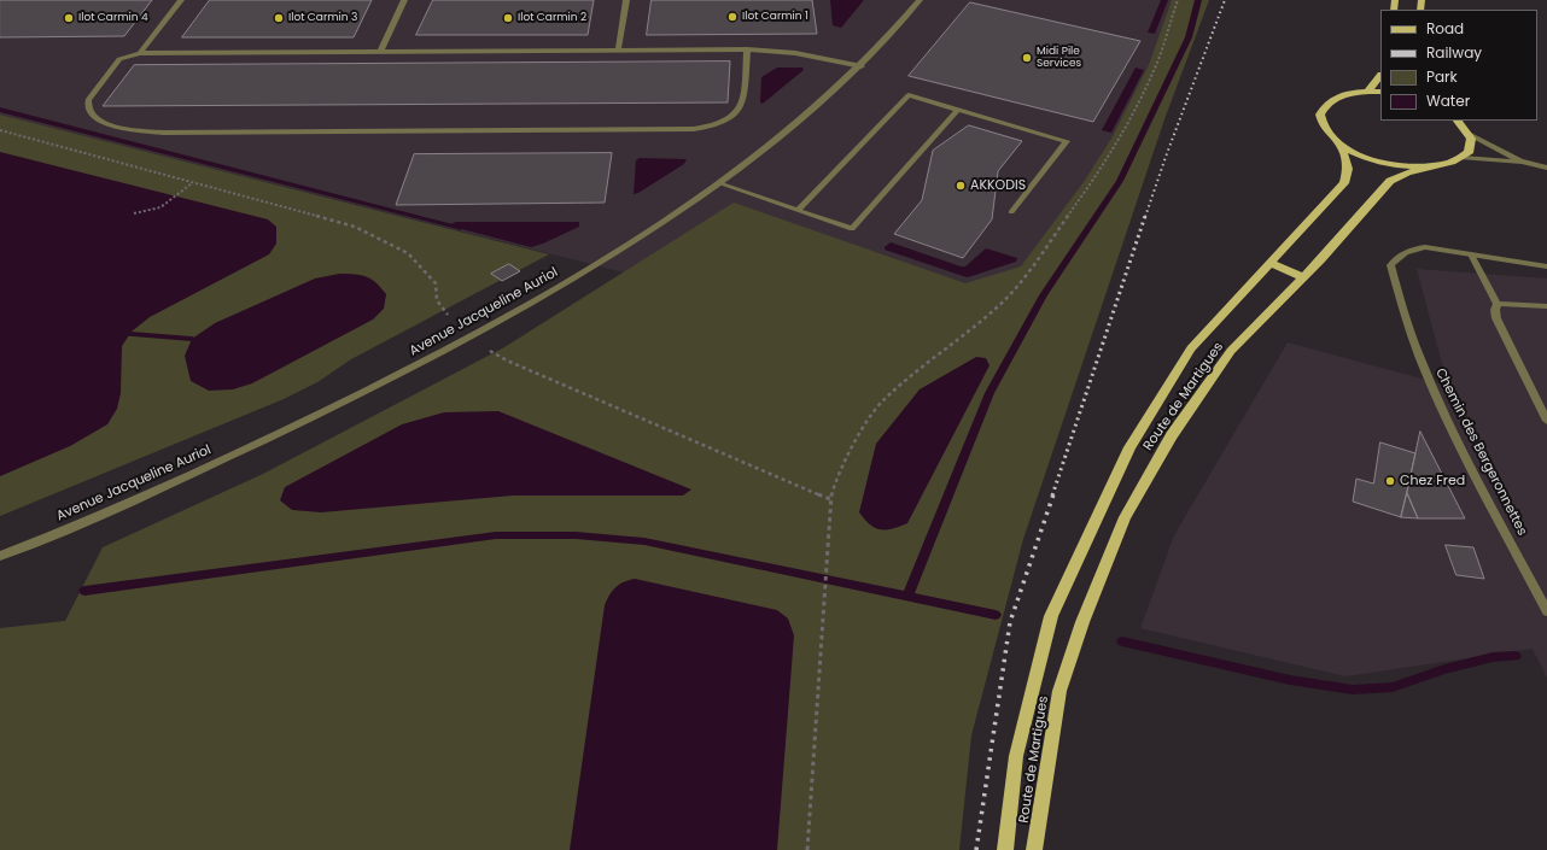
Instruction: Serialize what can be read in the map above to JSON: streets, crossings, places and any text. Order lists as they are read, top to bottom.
{
  "streets": {
    "main road": ["Route de Martigues"],
    "street": ["Avenue Jacqueline Auriol", "Chemin des Bergeronnettes"]
  },
  "places": [
    "Ilot Carmin 1",
    "Ilot Carmin 4",
    "Ilot Carmin 3",
    "Ilot Carmin 2",
    "Midi Pile Services",
    "AKKODIS",
    "Chez Fred"
  ],
  "legend": [
    "Road",
    "Railway",
    "Park",
    "Water"
  ]
}
